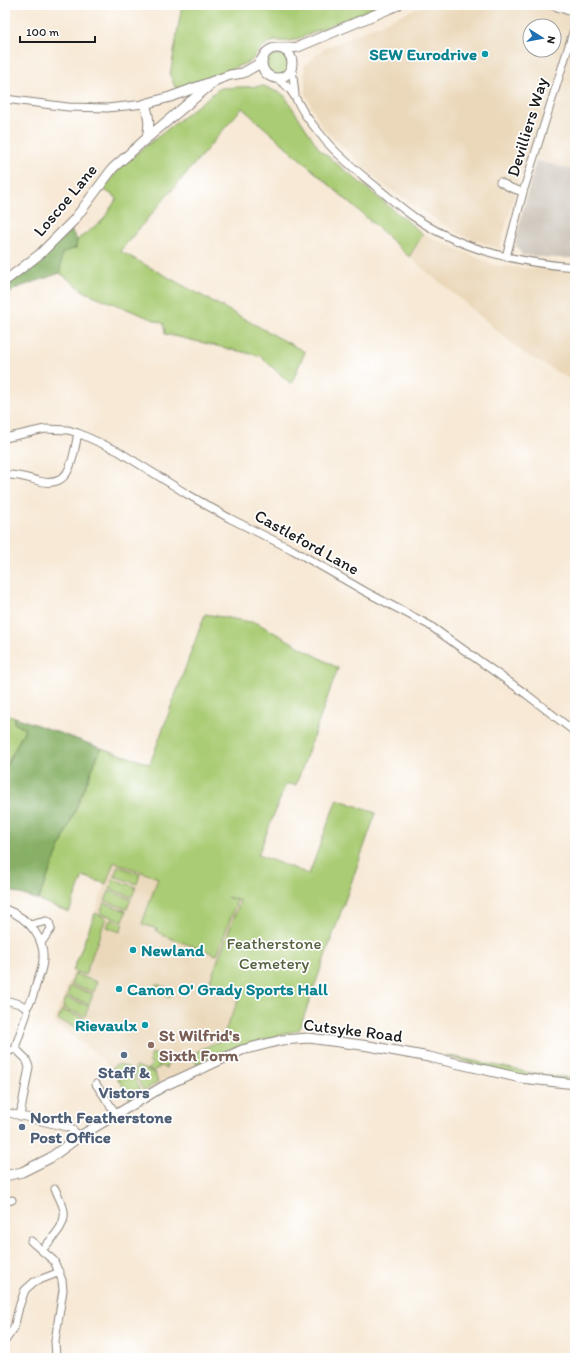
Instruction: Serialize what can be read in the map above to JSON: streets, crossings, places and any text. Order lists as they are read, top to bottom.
{
  "streets": {
    "main road": ["Loscoe Lane", "Cutsyke Road"],
    "street": ["Devilliers Way", "Castleford Lane"]
  },
  "parks": ["Featherstone Cemetery"],
  "places": [
    "SEW Eurodrive",
    "Newland",
    "Canon O' Grady Sports Hall",
    "Rievaulx",
    "St Wilfrid's Sixth Form",
    "Staff & Vistors",
    "North Featherstone Post Office"
  ],
  "scale_bar": "100 m",
  "north": "right"
}
